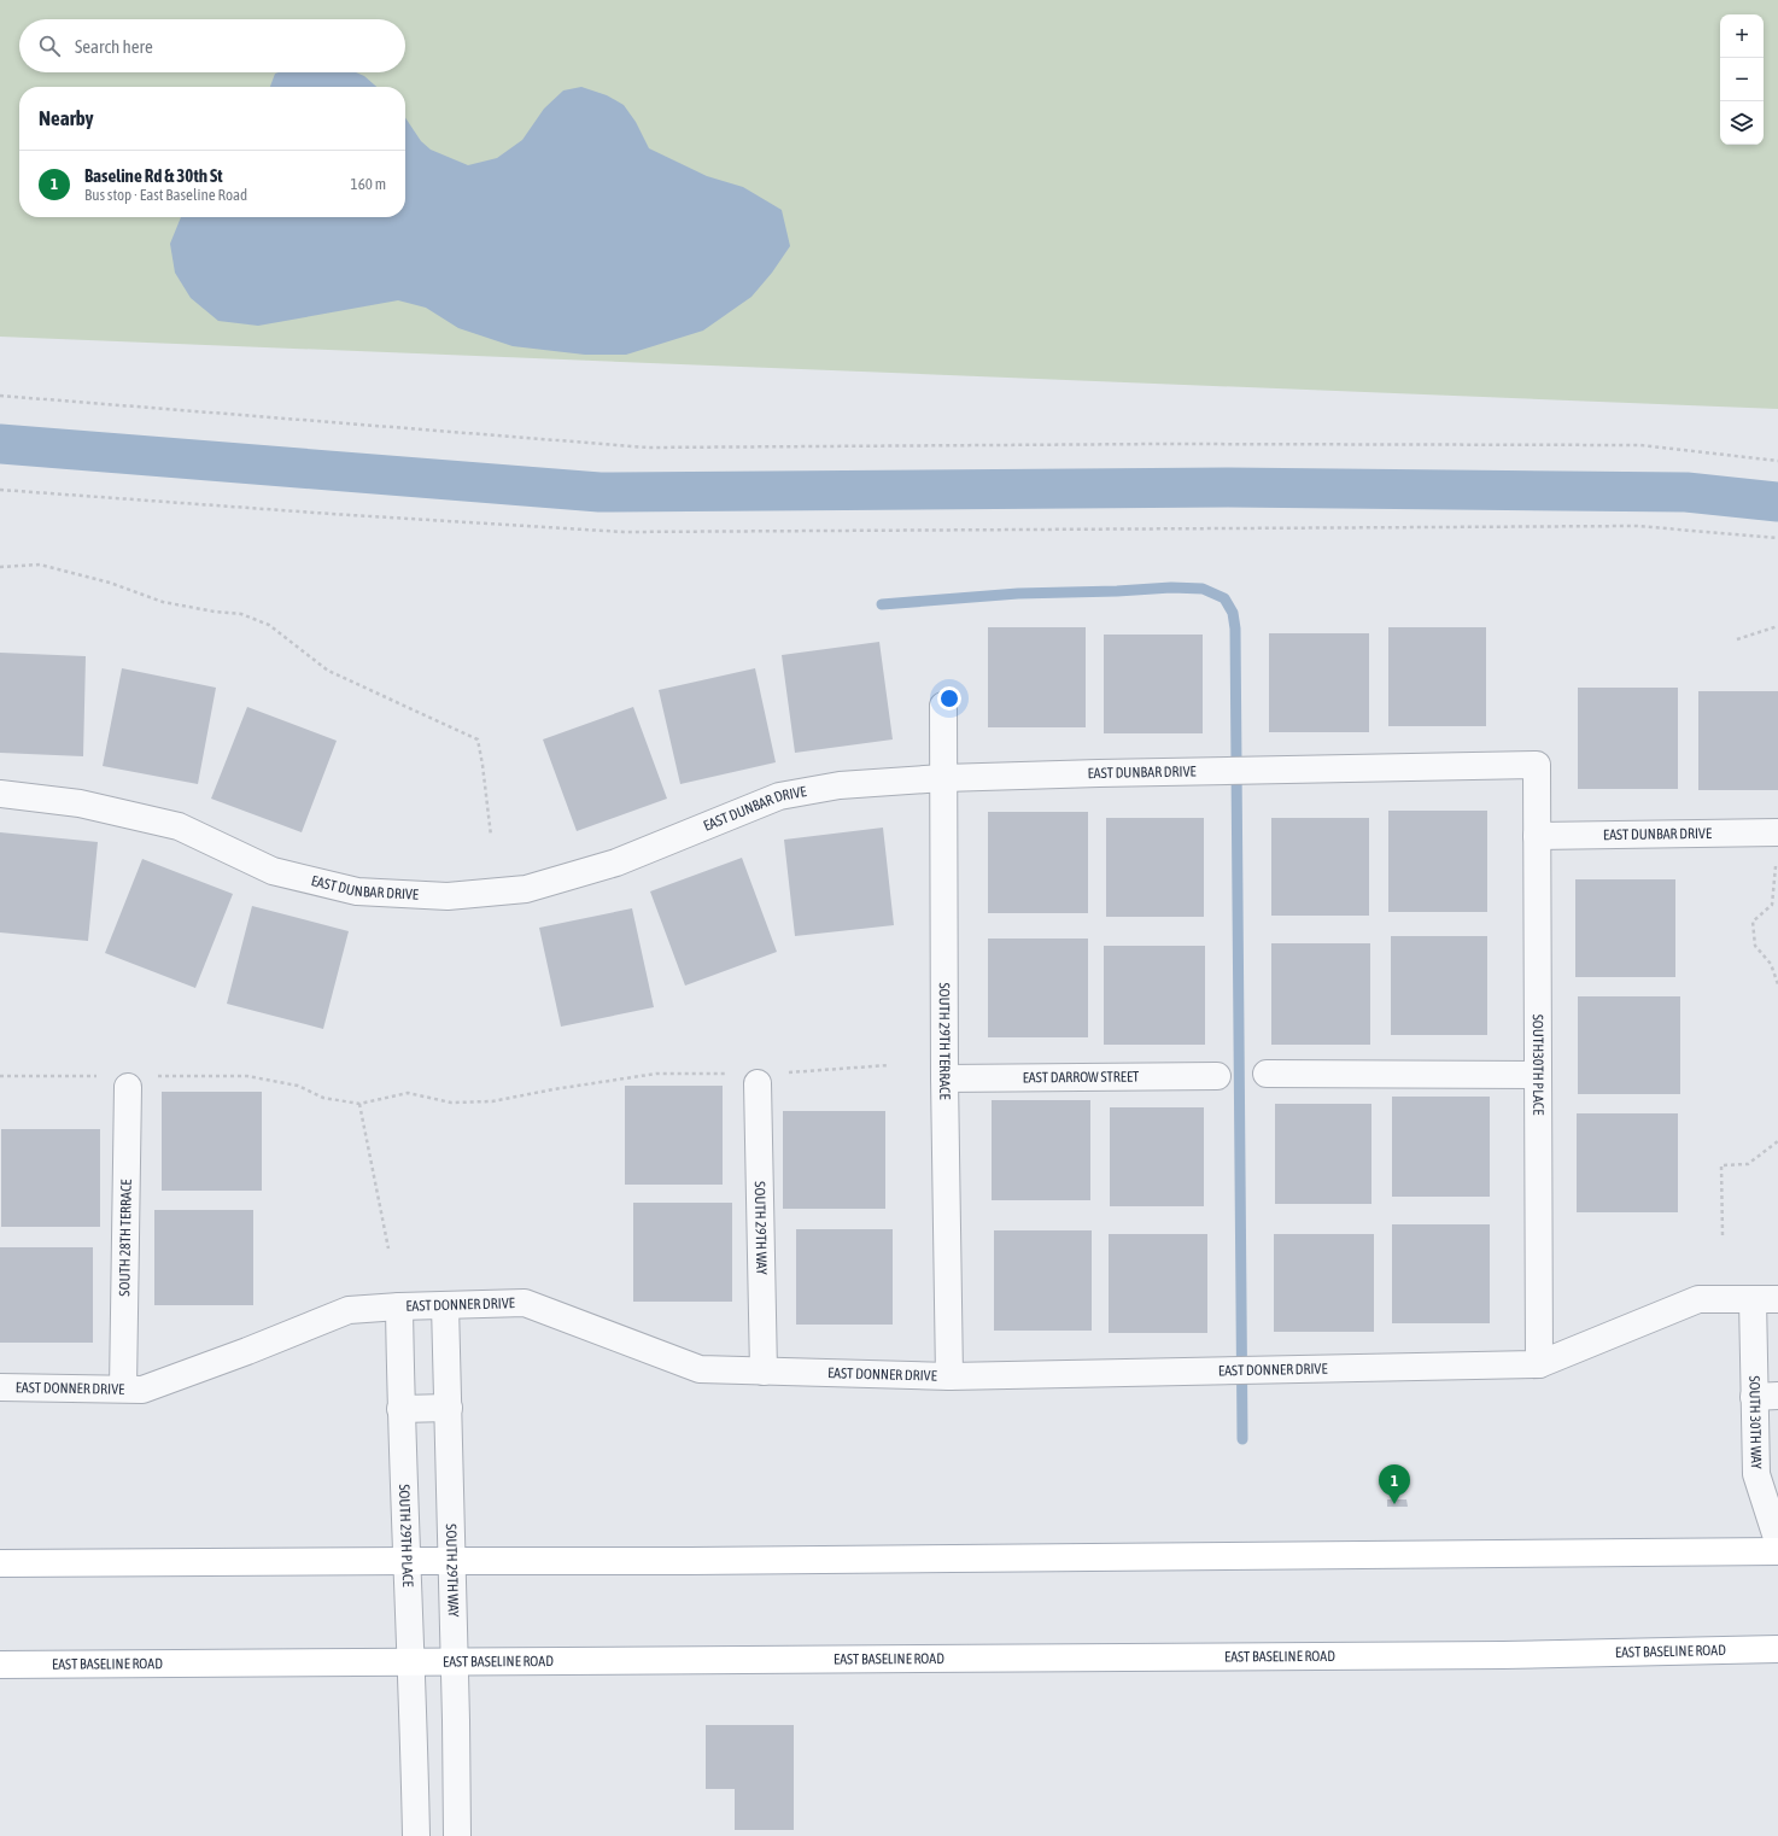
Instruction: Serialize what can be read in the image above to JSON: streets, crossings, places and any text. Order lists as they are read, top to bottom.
{
  "streets": {
    "main road": ["EAST BASELINE ROAD"],
    "street": [
      "EAST DUNBAR DRIVE",
      "SOUTH 29TH TERRACE",
      "SOUTH30TH PLACE",
      "EAST DARROW STREET",
      "SOUTH 29TH WAY",
      "SOUTH 28TH TERRACE",
      "EAST DONNER DRIVE",
      "SOUTH 30TH WAY",
      "SOUTH 29TH PLACE"
    ]
  },
  "crossings": [
    ["EAST DUNBAR DRIVE", "SOUTH 29TH TERRACE"],
    ["EAST DUNBAR DRIVE", "SOUTH30TH PLACE"],
    ["SOUTH 29TH TERRACE", "EAST DARROW STREET"],
    ["SOUTH 29TH TERRACE", "EAST DONNER DRIVE"],
    ["SOUTH30TH PLACE", "EAST DONNER DRIVE"],
    ["SOUTH 29TH WAY", "EAST DONNER DRIVE"],
    ["SOUTH 29TH WAY", "EAST BASELINE ROAD"],
    ["SOUTH 28TH TERRACE", "EAST DONNER DRIVE"],
    ["EAST DONNER DRIVE", "SOUTH 30TH WAY"],
    ["EAST DONNER DRIVE", "SOUTH 29TH PLACE"],
    ["SOUTH 29TH PLACE", "EAST BASELINE ROAD"]
  ],
  "page": {
    "map_buttons": ["+", "−"],
    "search": "Search here",
    "heading": "Nearby",
    "list": [
      {
        "mark": "1",
        "name": "Baseline Rd & 30th St",
        "note": "Bus stop · East Baseline Road",
        "value": "160 m"
      }
    ],
    "pins": "1"
  }
}
